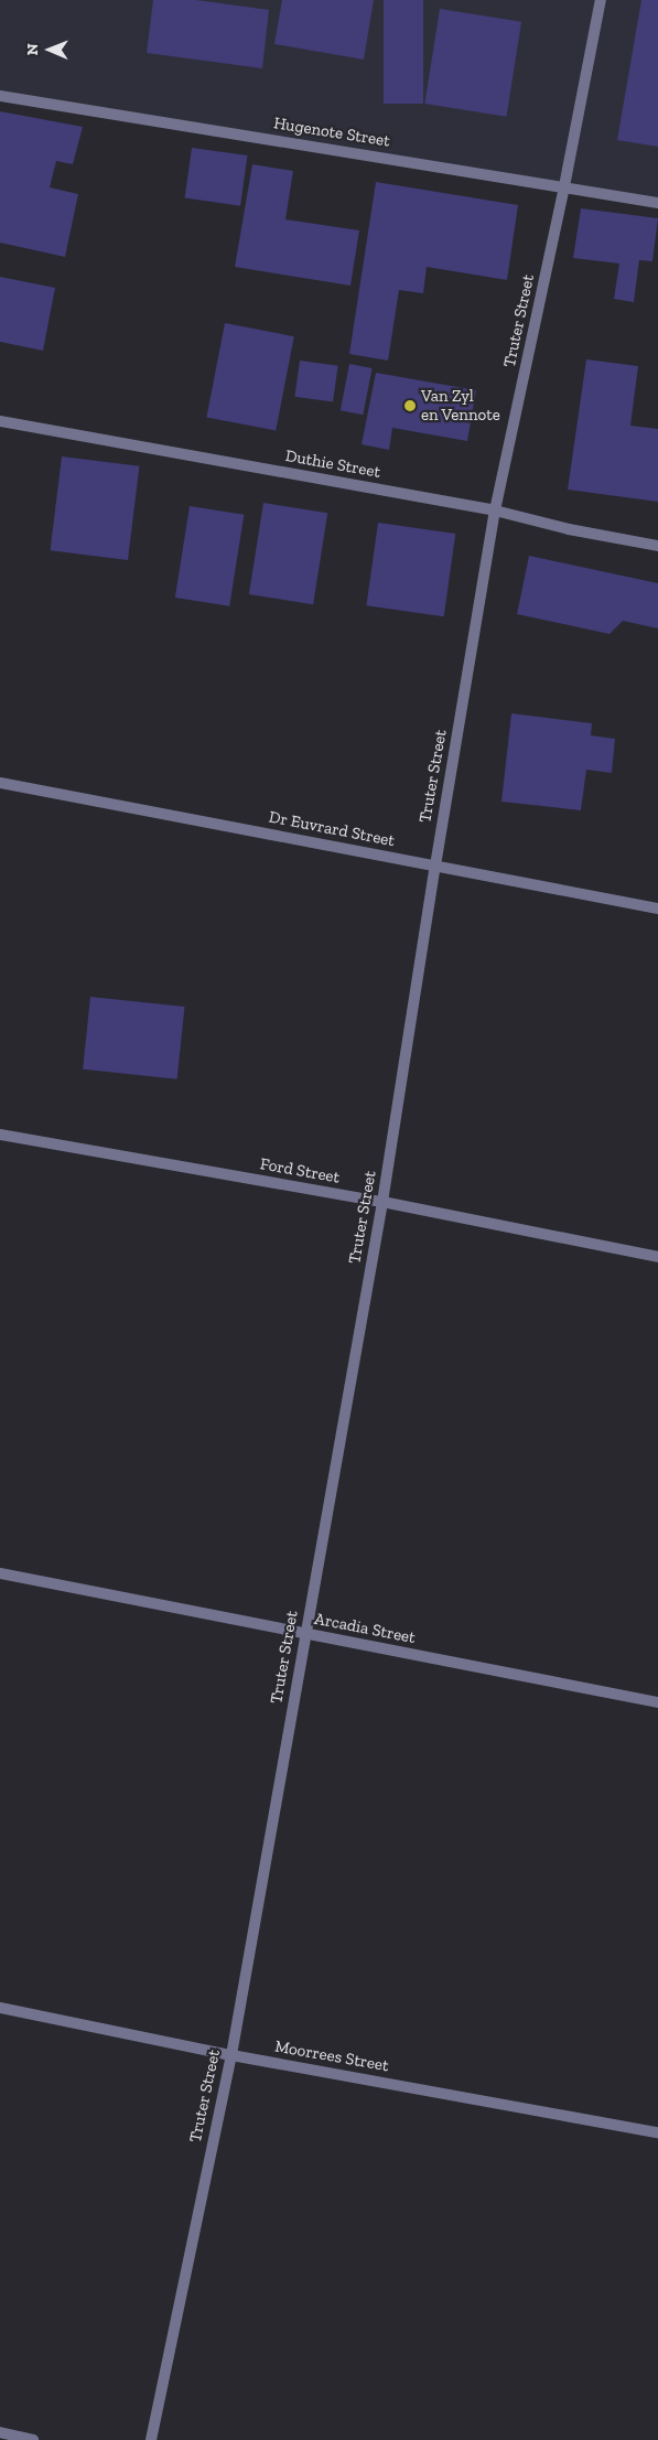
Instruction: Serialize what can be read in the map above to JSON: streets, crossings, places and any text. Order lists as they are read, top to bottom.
{
  "streets": {
    "street": [
      "Hugenote Street",
      "Truter Street",
      "Duthie Street",
      "Dr Euvrard Street",
      "Ford Street",
      "Arcadia Street",
      "Moorrees Street"
    ]
  },
  "crossings": [
    ["Hugenote Street", "Truter Street"],
    ["Truter Street", "Duthie Street"],
    ["Truter Street", "Dr Euvrard Street"],
    ["Truter Street", "Ford Street"],
    ["Truter Street", "Arcadia Street"],
    ["Truter Street", "Moorrees Street"]
  ],
  "places": ["Van Zyl en Vennote"],
  "north": "left"
}
